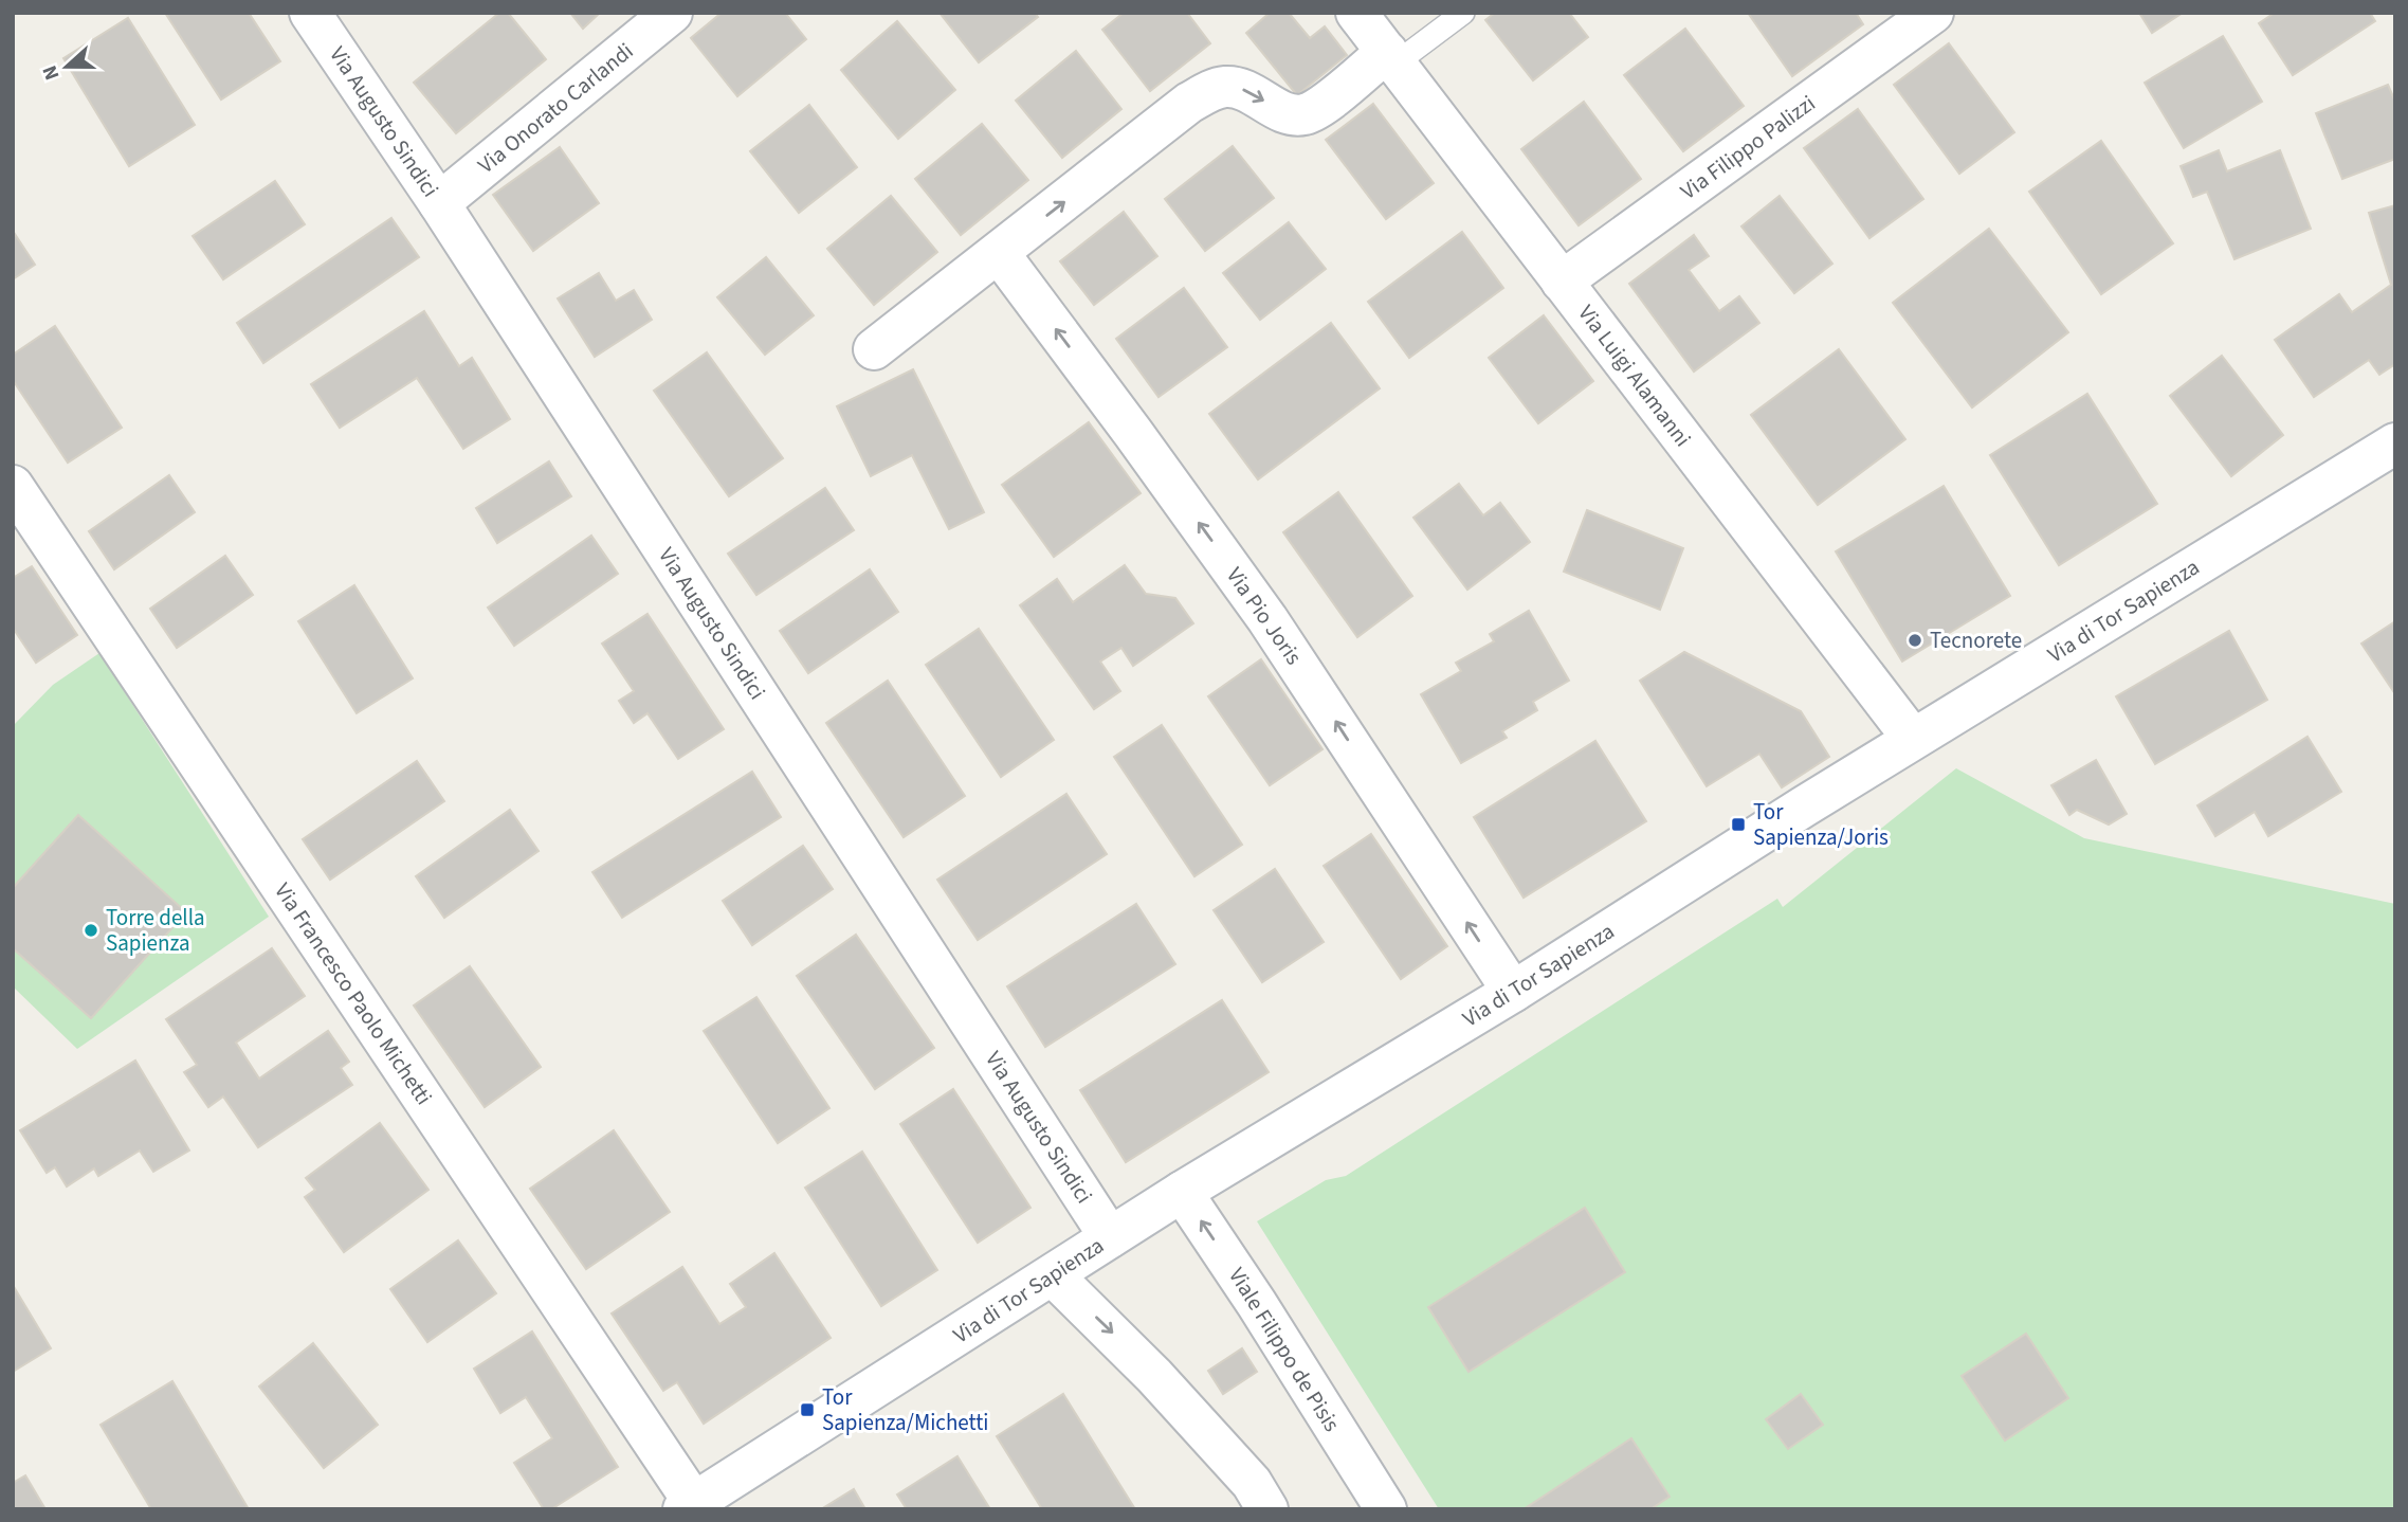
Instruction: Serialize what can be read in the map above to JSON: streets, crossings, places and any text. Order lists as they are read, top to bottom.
{
  "streets": {
    "street": [
      "Via Onorato Carlandi",
      "Via Augusto Sindici",
      "Via Filippo Palizzi",
      "Via Luigi Alamanni",
      "Via di Tor Sapienza",
      "Via Pio Joris",
      "Via Francesco Paolo Michetti",
      "Viale Filippo de Pisis"
    ]
  },
  "crossings": [
    ["Via Onorato Carlandi", "Via Augusto Sindici"],
    ["Via Augusto Sindici", "Via di Tor Sapienza"],
    ["Via Filippo Palizzi", "Via Luigi Alamanni"],
    ["Via Luigi Alamanni", "Via di Tor Sapienza"],
    ["Via di Tor Sapienza", "Via Pio Joris"],
    ["Via di Tor Sapienza", "Via Francesco Paolo Michetti"],
    ["Via di Tor Sapienza", "Viale Filippo de Pisis"]
  ],
  "one_way": ["Via Pio Joris"],
  "places": {
    "other": ["Tecnorete", "Torre della Sapienza"],
    "transit": ["Tor Sapienza/Joris", "Tor Sapienza/Michetti"]
  },
  "north": "left"
}
